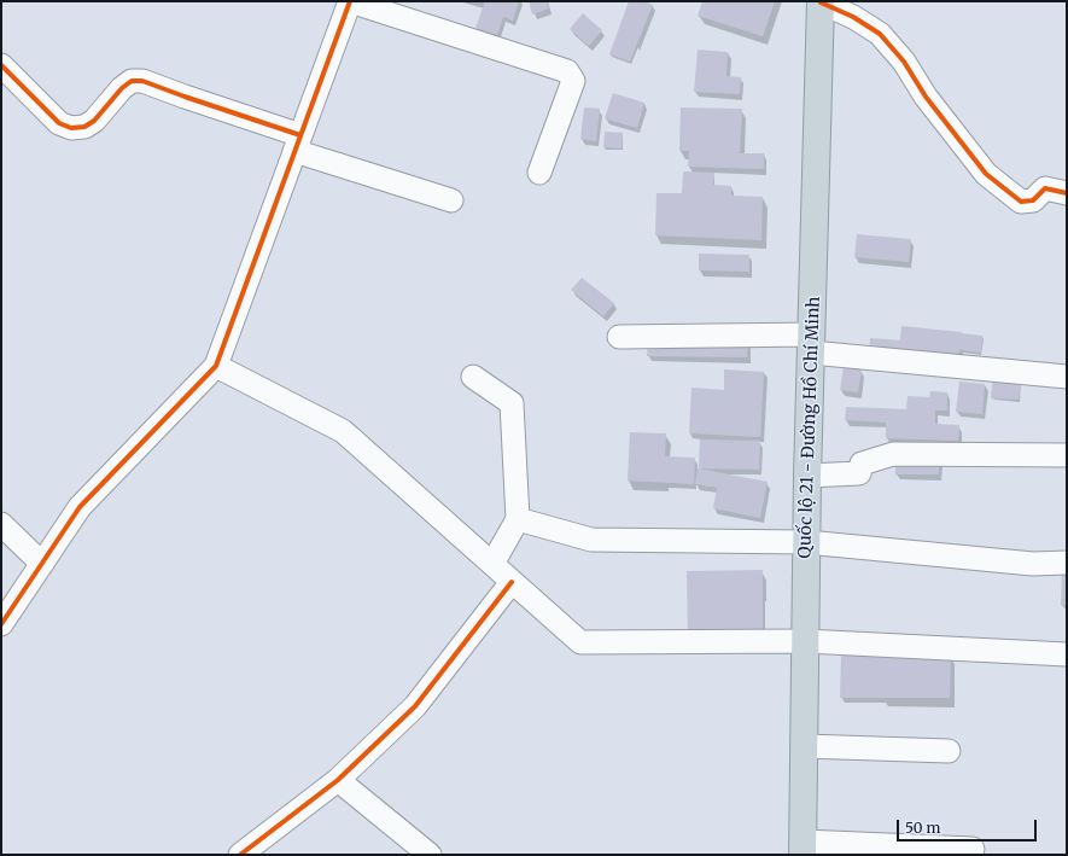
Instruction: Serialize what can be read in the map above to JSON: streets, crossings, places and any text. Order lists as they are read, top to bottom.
{
  "streets": {
    "highway": ["Quốc lộ 21 - Đường Hồ Chí Minh"]
  },
  "scale_bar": "50 m"
}
